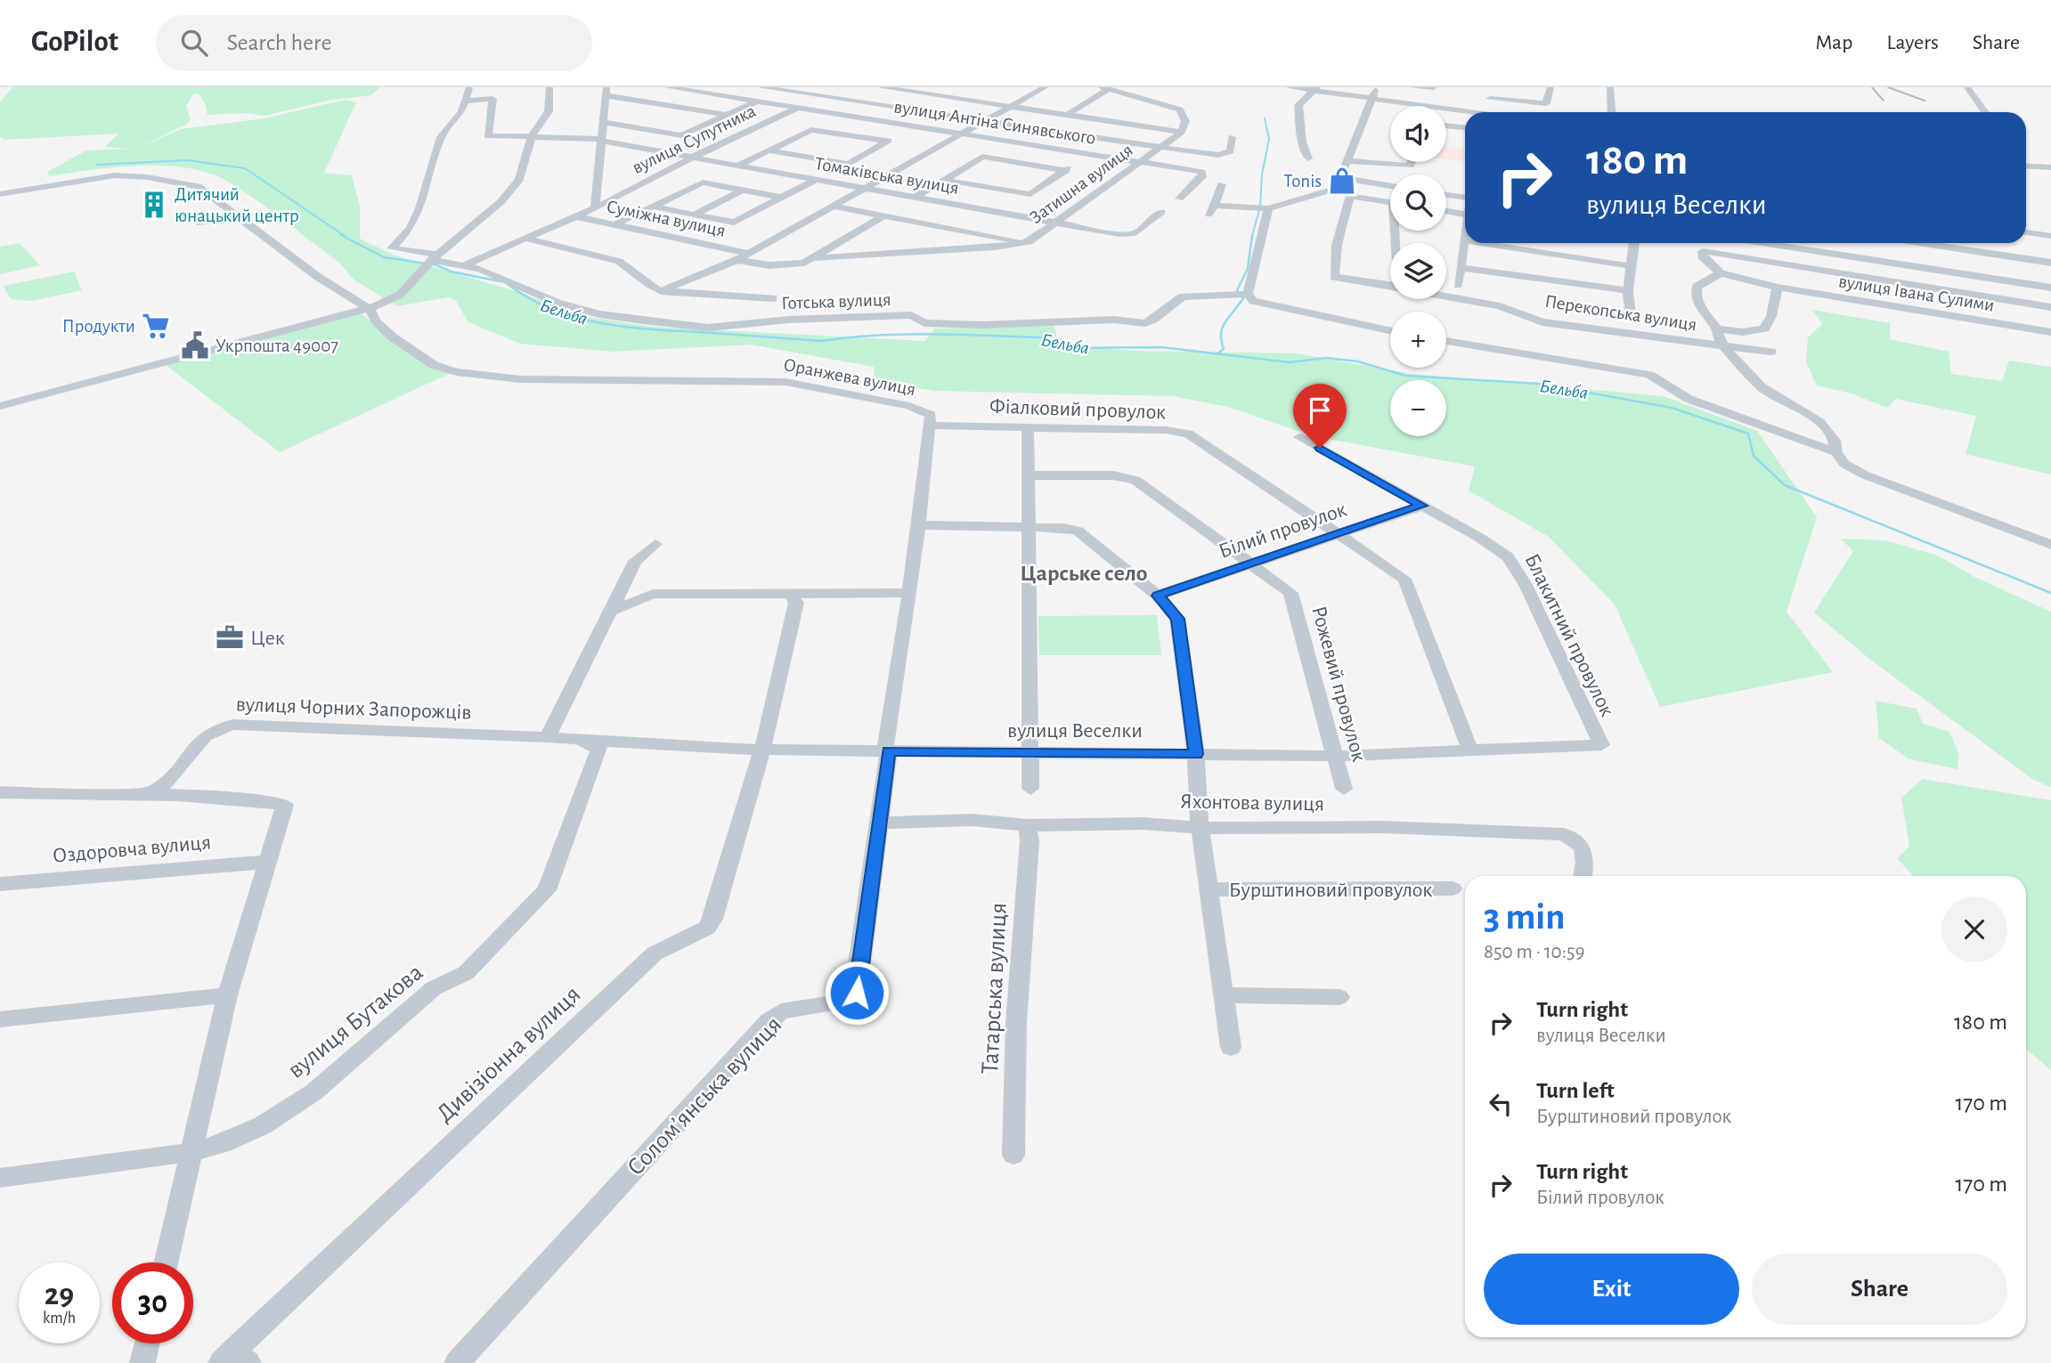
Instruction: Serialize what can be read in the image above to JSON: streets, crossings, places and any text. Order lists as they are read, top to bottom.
{
  "streets": {
    "street": [
      "вулиця Антіна Синявського",
      "вулиця Супутника",
      "Томаківська вулиця",
      "Затишна вулиця",
      "Суміжна вулиця",
      "вулиця Івана Сулими",
      "Готська вулиця",
      "Перекопська вулиця",
      "Оранжева вулиця",
      "Фіалковий провулок",
      "Білий провулок",
      "Блакитний провулок",
      "Рожевий провулок",
      "вулиця Чорних Запорожців",
      "вулиця Веселки",
      "Яхонтова вулиця",
      "Оздоровча вулиця",
      "Бурштиновий провулок",
      "Татарська вулиця",
      "вулиця Бутакова",
      "Дивізіонна вулиця",
      "Соломʼянська вулиця"
    ]
  },
  "crossings": [
    ["вулиця Антіна Синявського", "вулиця Супутника"],
    ["вулиця Антіна Синявського", "Затишна вулиця"],
    ["вулиця Супутника", "Томаківська вулиця"],
    ["Томаківська вулиця", "Затишна вулиця"],
    ["Томаківська вулиця", "Готська вулиця"],
    ["Оранжева вулиця", "Фіалковий провулок"],
    ["Оранжева вулиця", "вулиця Веселки"],
    ["Оранжева вулиця", "Бурштиновий провулок"],
    ["Оранжева вулиця", "Соломʼянська вулиця"],
    ["Фіалковий провулок", "Білий провулок"],
    ["Фіалковий провулок", "вулиця Веселки"],
    ["Білий провулок", "Блакитний провулок"],
    ["Білий провулок", "Рожевий провулок"],
    ["Білий провулок", "Бурштиновий провулок"],
    ["Блакитний провулок", "вулиця Веселки"],
    ["Рожевий провулок", "вулиця Веселки"],
    ["вулиця Чорних Запорожців", "вулиця Веселки"],
    ["вулиця Чорних Запорожців", "Оздоровча вулиця"],
    ["вулиця Веселки", "Бурштиновий провулок"],
    ["вулиця Веселки", "вулиця Бутакова"],
    ["вулиця Веселки", "Дивізіонна вулиця"],
    ["вулиця Веселки", "Соломʼянська вулиця"],
    ["Яхонтова вулиця", "Бурштиновий провулок"],
    ["Яхонтова вулиця", "Татарська вулиця"],
    ["Яхонтова вулиця", "Соломʼянська вулиця"]
  ],
  "districts": ["Царське село"],
  "water": ["Бельба"],
  "places": {
    "shop": ["Tonis"],
    "building": ["Дитячий юнацький центр"],
    "supermarket": ["Продукти"],
    "public building": ["Укрпошта 49007"],
    "office": ["Цек"]
  },
  "page": {
    "header": "GoPilot",
    "search": "Search here",
    "nav": ["Map", "Layers", "Share"],
    "map_buttons": ["+", "−"],
    "turn": ["180 m", "вулиця Веселки"],
    "heading": ["3 min", "850 m · 10:59"],
    "list": [
      {
        "name": "Turn right",
        "note": "вулиця Веселки",
        "value": "180 m"
      },
      {
        "name": "Turn left",
        "note": "Бурштиновий провулок",
        "value": "170 m"
      },
      {
        "name": "Turn right",
        "note": "Білий провулок",
        "value": "170 m"
      }
    ],
    "buttons": ["Exit", "Share"],
    "speed": "29 km/h",
    "limit": "30"
  }
}
